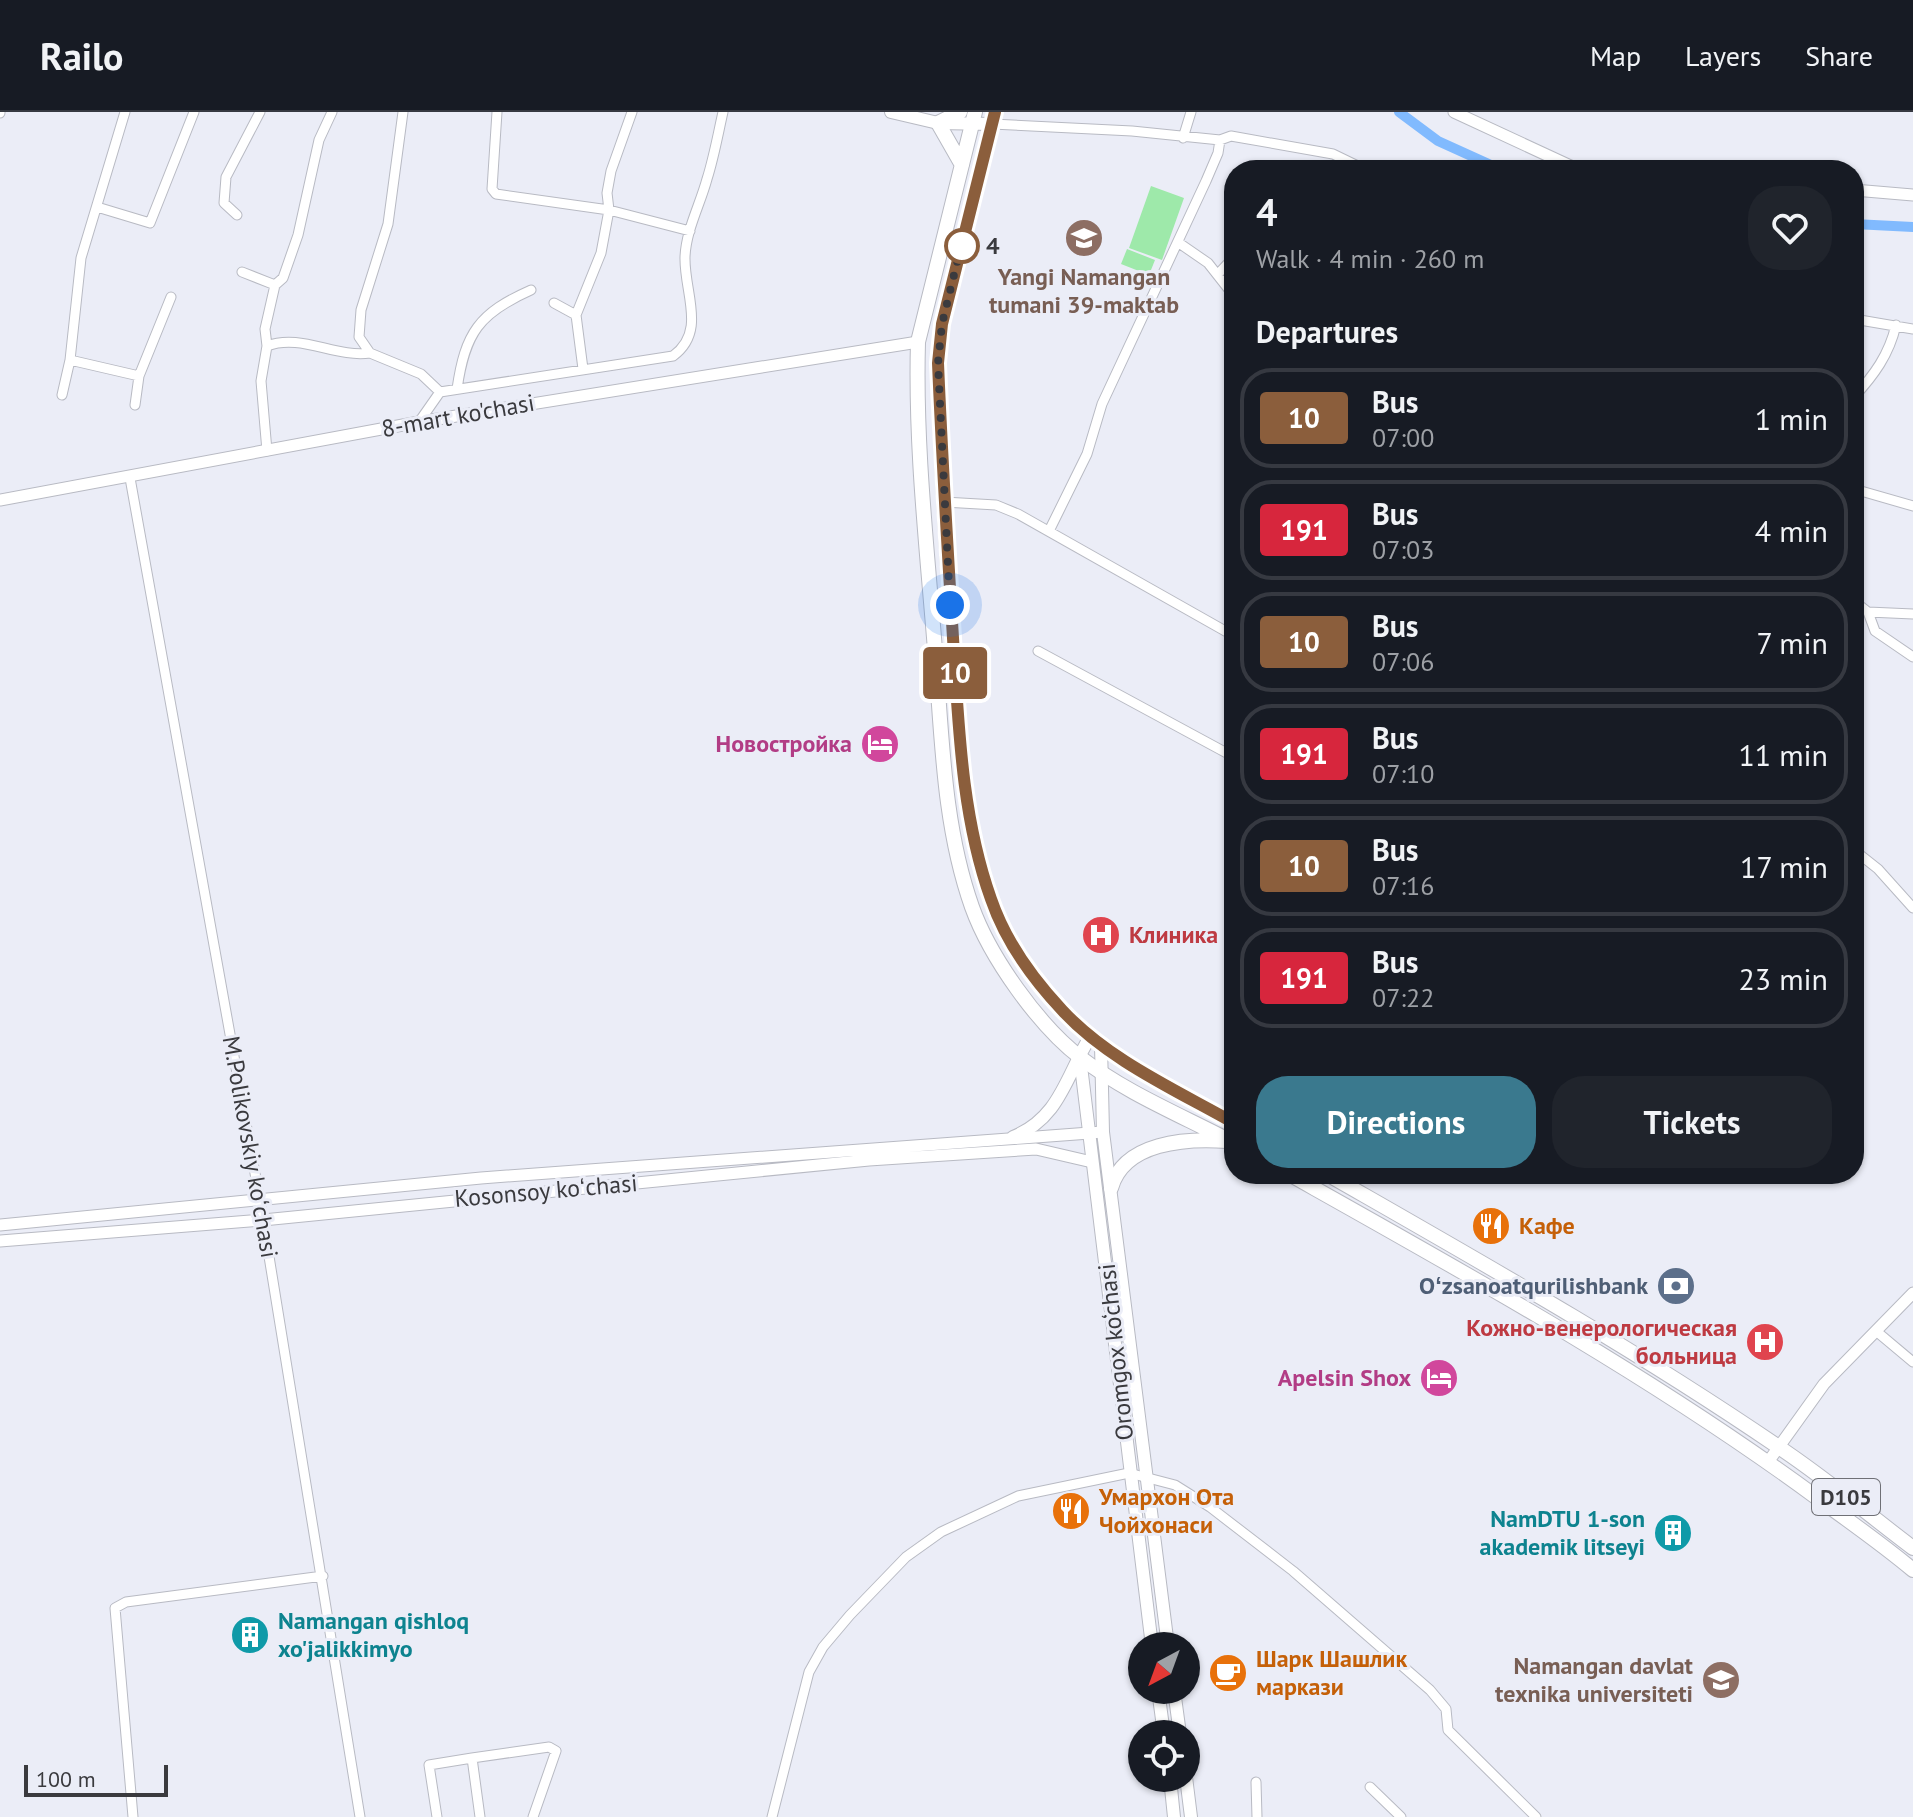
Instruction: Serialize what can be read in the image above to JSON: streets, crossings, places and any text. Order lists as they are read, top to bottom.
{
  "streets": {
    "main road": ["Oromgox ko‘chasi", "D105"],
    "street": ["8-mart ko'chasi", "M.Polikovskiy koʻchasi", "Kosonsoy koʻchasi"]
  },
  "crossings": [
    ["8-mart ko'chasi", "M.Polikovskiy koʻchasi"],
    ["M.Polikovskiy koʻchasi", "Kosonsoy koʻchasi"],
    ["Kosonsoy koʻchasi", "Oromgox ko‘chasi"]
  ],
  "places": {
    "school or university": ["Yangi Namangan tumani 39-maktab", "Namangan davlat texnika universiteti"],
    "other": ["4"],
    "hotel": ["Новостройка", "Apelsin Shox"],
    "hospital": ["Клиника", "Кожно-венерологическая больница"],
    "restaurant": ["Кафе", "Умархон Ота Чойхонаси"],
    "bank": ["Oʻzsanoatqurilishbank"],
    "building": ["NamDTU 1-son akademik litseyi", "Namangan qishloq xo'jalikkimyo"],
    "cafe": ["Шарк Шашлик маркази"]
  },
  "lines": ["bus line 10"],
  "scale_bar": "100 m",
  "north": "bottom left",
  "page": {
    "header": "Railo",
    "nav": ["Map", "Layers", "Share"],
    "on_map": "10",
    "heading": [
      ["4", "Walk · 4 min · 260 m"],
      "Departures"
    ],
    "list": [
      {
        "mark": "10",
        "name": "Bus",
        "note": "07:00",
        "value": "1 min"
      },
      {
        "mark": "191",
        "name": "Bus",
        "note": "07:03",
        "value": "4 min"
      },
      {
        "mark": "10",
        "name": "Bus",
        "note": "07:06",
        "value": "7 min"
      },
      {
        "mark": "191",
        "name": "Bus",
        "note": "07:10",
        "value": "11 min"
      },
      {
        "mark": "10",
        "name": "Bus",
        "note": "07:16",
        "value": "17 min"
      },
      {
        "mark": "191",
        "name": "Bus",
        "note": "07:22",
        "value": "23 min"
      }
    ],
    "buttons": ["Directions", "Tickets"],
    "scale": "100 m"
  }
}
